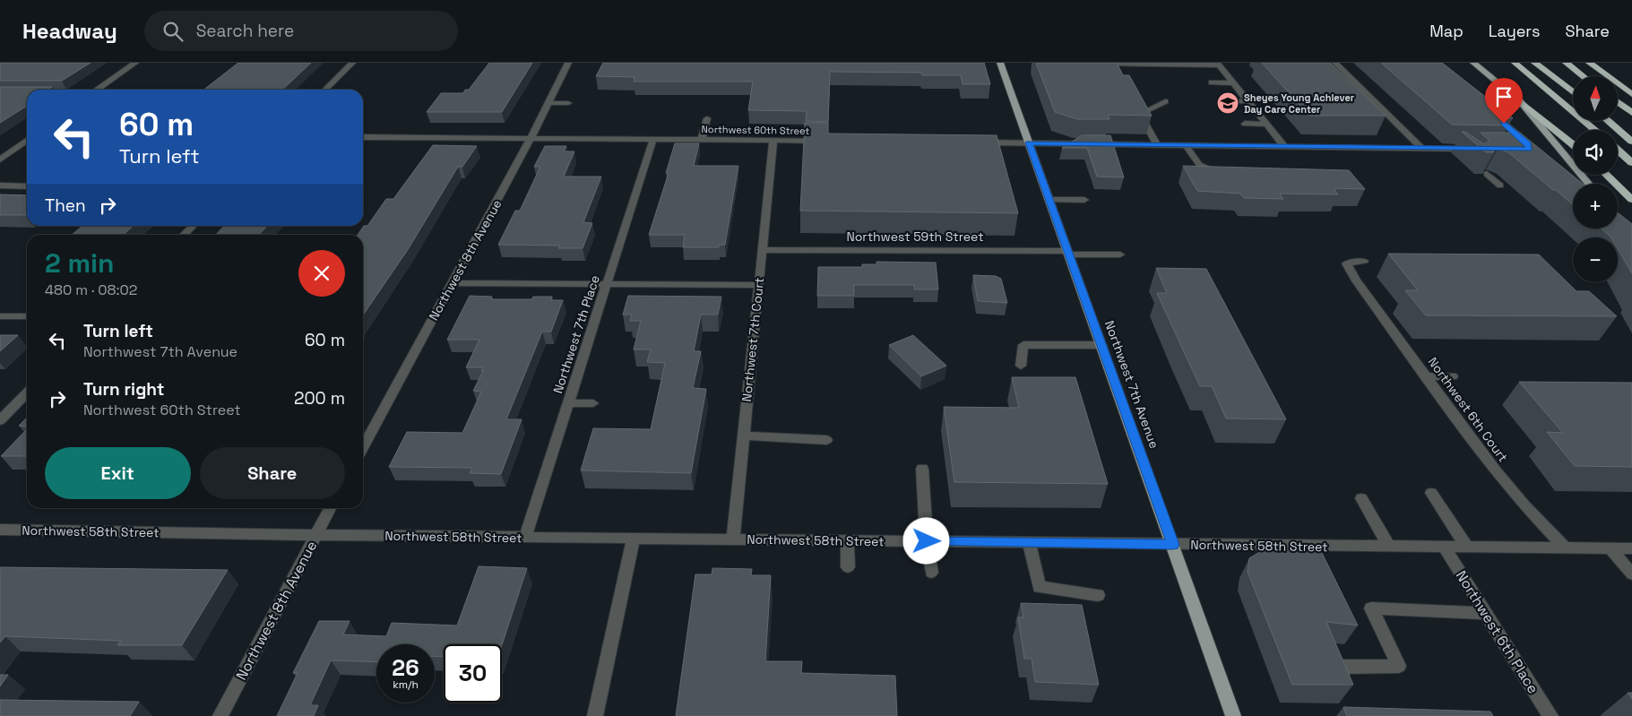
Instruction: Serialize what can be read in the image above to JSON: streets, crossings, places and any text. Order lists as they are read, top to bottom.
{
  "streets": {
    "main road": ["Northwest 7th Avenue"],
    "street": [
      "Northwest 60th Street",
      "Northwest 59th Street",
      "Northwest 8th Avenue",
      "Northwest 7th Place",
      "Northwest 7th Court",
      "Northwest 6th Court",
      "Northwest 58th Street",
      "Northwest 6th Place"
    ]
  },
  "crossings": [
    ["Northwest 60th Street", "Northwest 8th Avenue"],
    ["Northwest 60th Street", "Northwest 7th Place"],
    ["Northwest 60th Street", "Northwest 7th Court"],
    ["Northwest 59th Street", "Northwest 7th Court"],
    ["Northwest 59th Street", "Northwest 7th Avenue"],
    ["Northwest 8th Avenue", "Northwest 58th Street"],
    ["Northwest 7th Place", "Northwest 58th Street"],
    ["Northwest 7th Court", "Northwest 58th Street"],
    ["Northwest 7th Avenue", "Northwest 58th Street"],
    ["Northwest 6th Court", "Northwest 58th Street"],
    ["Northwest 58th Street", "Northwest 6th Place"]
  ],
  "places": {
    "school or university": ["Sheyes Young Achiever Day Care Center"]
  },
  "north": "top",
  "page": {
    "header": "Headway",
    "search": "Search here",
    "nav": ["Map", "Layers", "Share"],
    "map_buttons": ["+", "−"],
    "turn": ["60 m", "Turn left"],
    "then": "Then",
    "heading": ["2 min", "480 m · 08:02"],
    "list": [
      {
        "name": "Turn left",
        "note": "Northwest 7th Avenue",
        "value": "60 m"
      },
      {
        "name": "Turn right",
        "note": "Northwest 60th Street",
        "value": "200 m"
      }
    ],
    "buttons": ["Exit", "Share"],
    "speed": "26 km/h",
    "limit": "30"
  }
}
